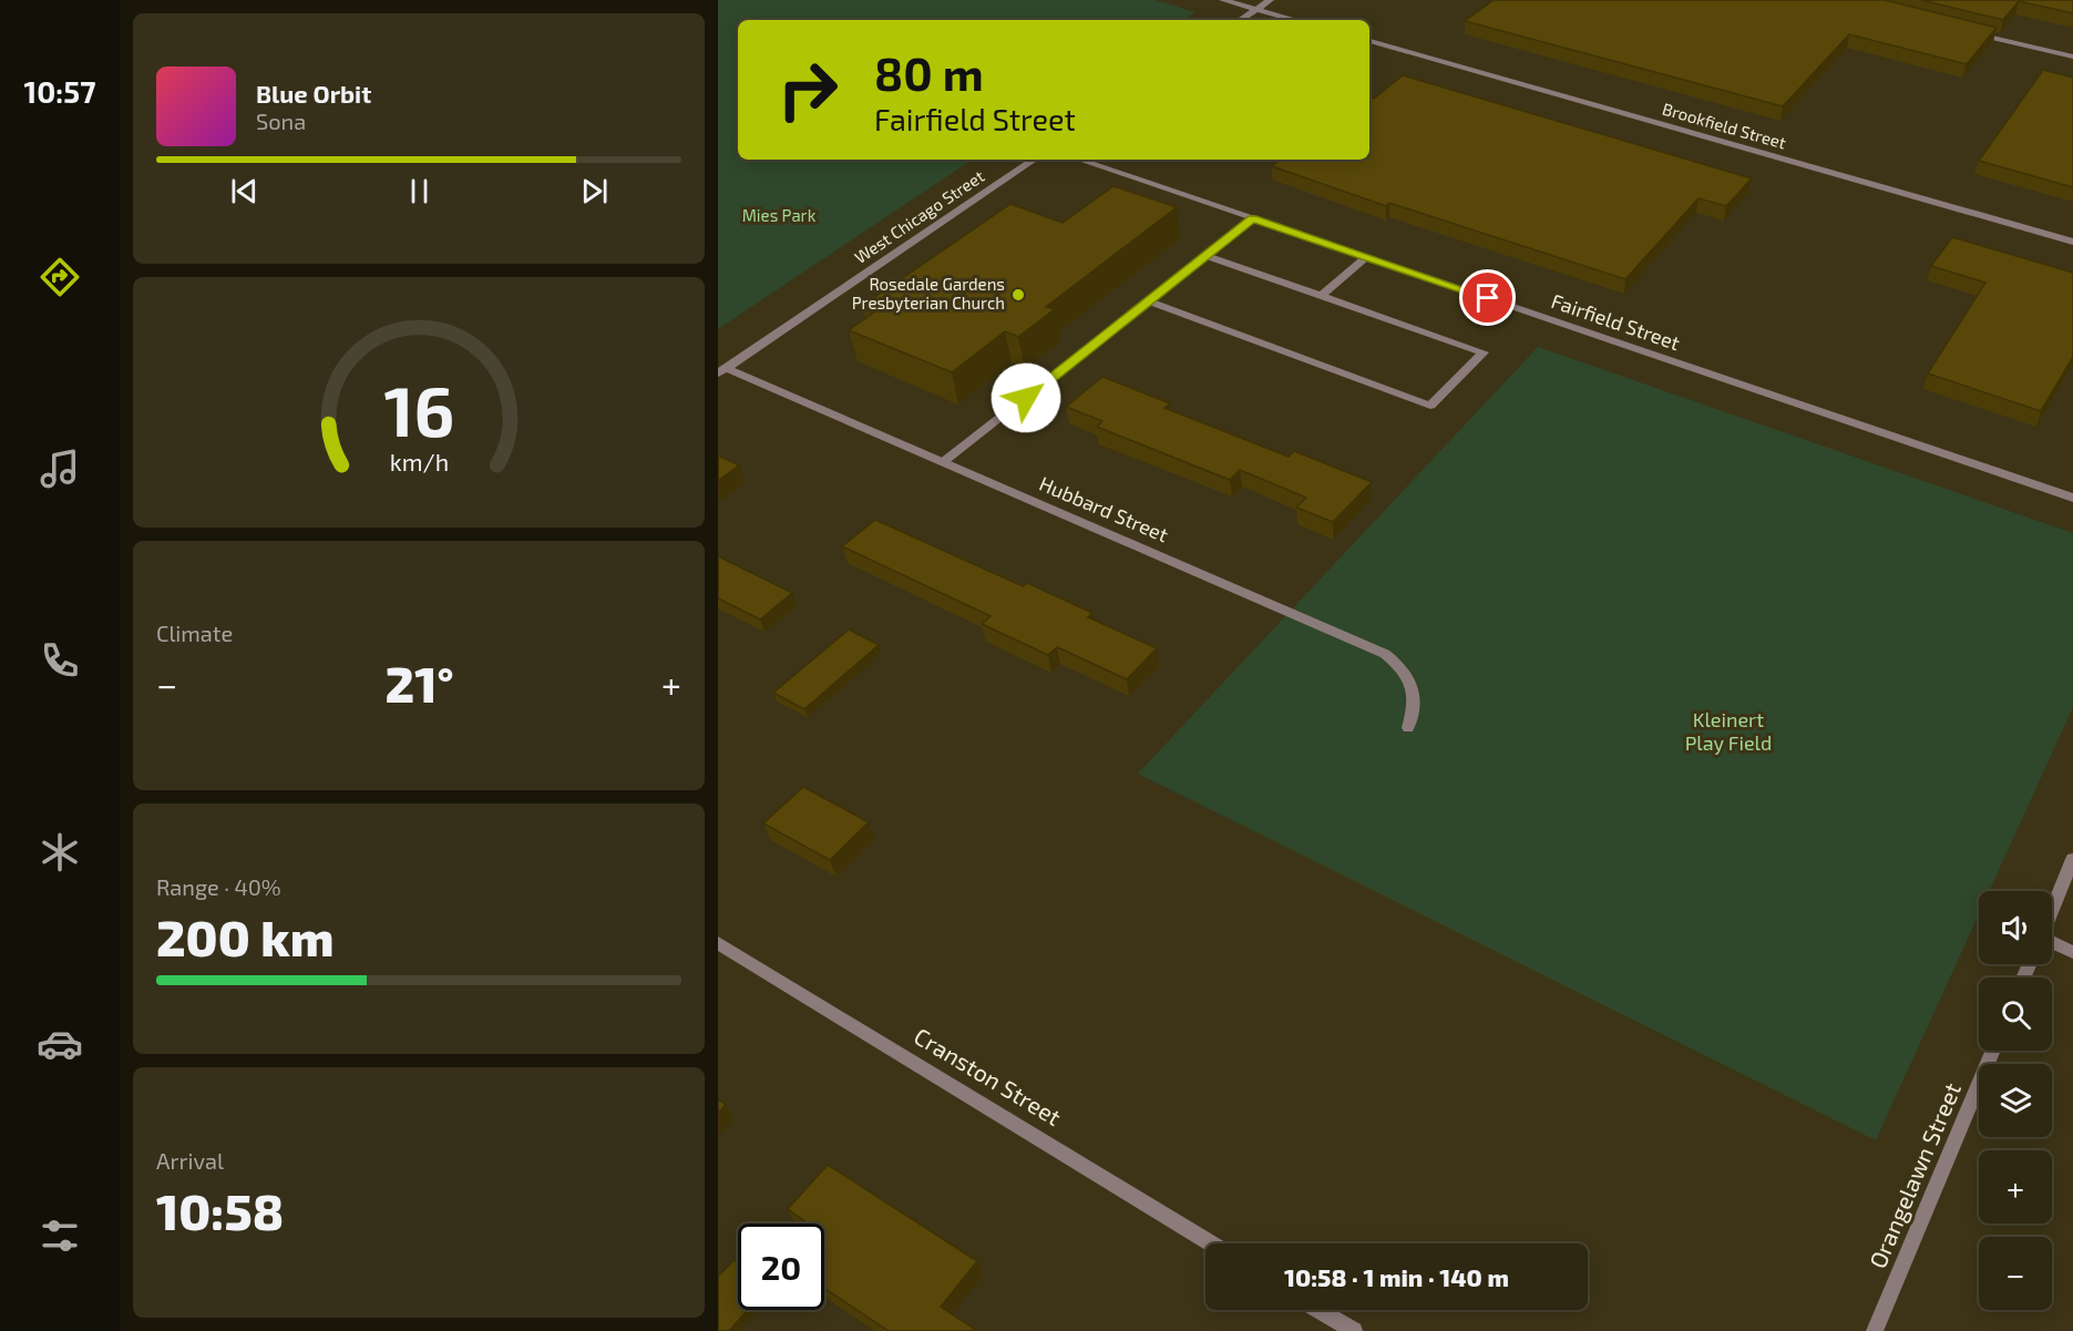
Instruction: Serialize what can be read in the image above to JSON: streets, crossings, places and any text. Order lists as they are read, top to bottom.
{
  "streets": {
    "street": [
      "Brookfield Street",
      "West Chicago Street",
      "Fairfield Street",
      "Hubbard Street",
      "Cranston Street",
      "Orangelawn Street"
    ]
  },
  "crossings": [
    ["West Chicago Street", "Hubbard Street"]
  ],
  "parks": ["Mies Park", "Kleinert Play Field"],
  "places": ["Rosedale Gardens Presbyterian Church"],
  "page": {
    "tabs": "10:57",
    "turn": ["80 m", "Fairfield Street"],
    "song": ["Blue Orbit", "Sona"],
    "tile": [
      "Climate",
      ["Range · 40%", "200 km"],
      ["Arrival", "10:58"]
    ],
    "heat": ["−", "21°", "+"],
    "map_buttons": ["+", "−"],
    "limit": "20",
    "trip": "10:58 · 1 min · 140 m",
    "gauge": ["16", "km/h"]
  }
}
